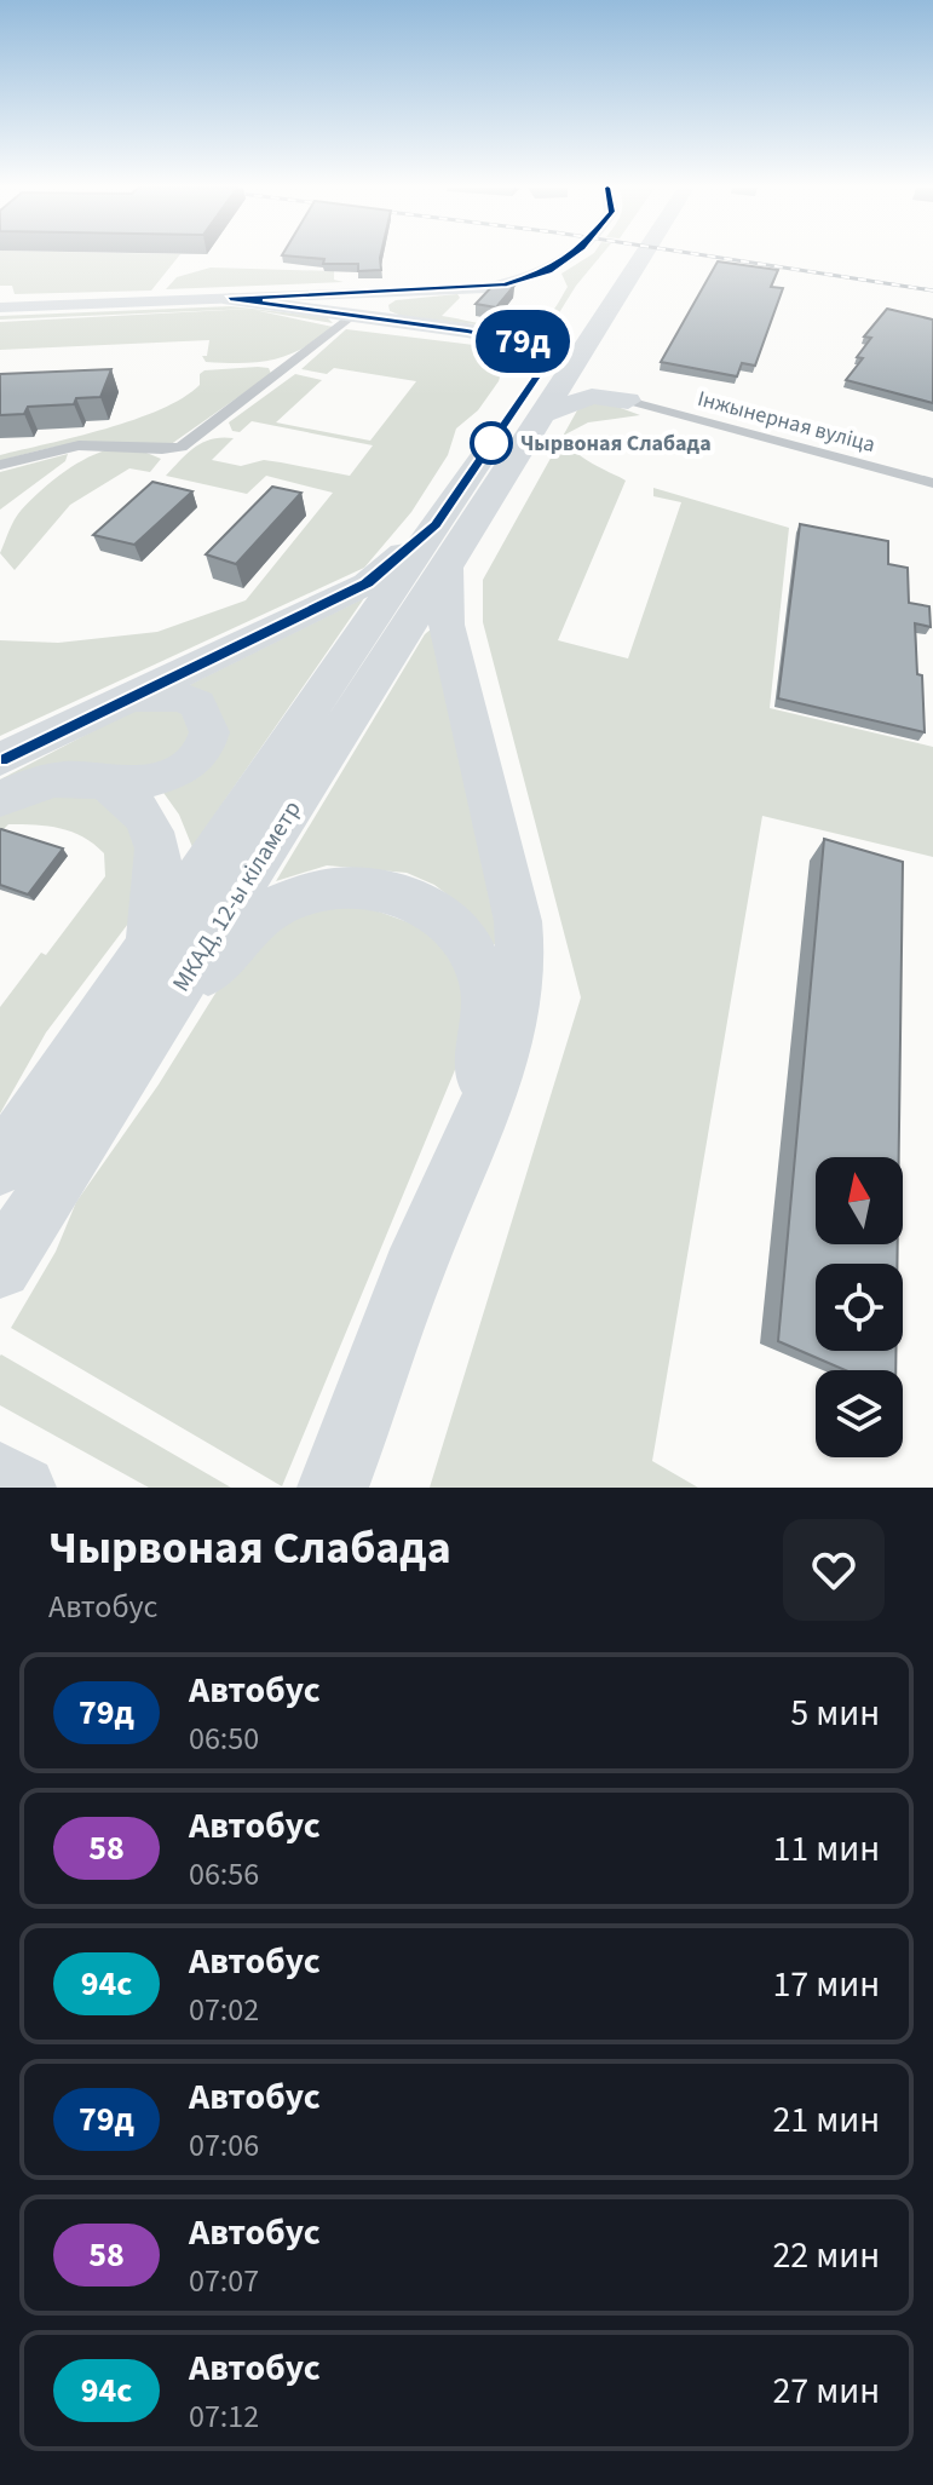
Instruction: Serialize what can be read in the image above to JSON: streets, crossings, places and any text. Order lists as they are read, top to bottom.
{
  "streets": {
    "highway": ["МКАД, 12-ы кіламетр"],
    "street": ["Інжынерная вуліца"]
  },
  "places": ["Чырвоная Слабада"],
  "lines": ["bus line 79д"],
  "north": "top",
  "page": {
    "on_map": "79д",
    "heading": ["Чырвоная Слабада", "Автобус"],
    "list": [
      {
        "mark": "79д",
        "name": "Автобус",
        "note": "06:50",
        "value": "5 мин"
      },
      {
        "mark": "58",
        "name": "Автобус",
        "note": "06:56",
        "value": "11 мин"
      },
      {
        "mark": "94с",
        "name": "Автобус",
        "note": "07:02",
        "value": "17 мин"
      },
      {
        "mark": "79д",
        "name": "Автобус",
        "note": "07:06",
        "value": "21 мин"
      },
      {
        "mark": "58",
        "name": "Автобус",
        "note": "07:07",
        "value": "22 мин"
      },
      {
        "mark": "94с",
        "name": "Автобус",
        "note": "07:12",
        "value": "27 мин"
      }
    ]
  }
}
